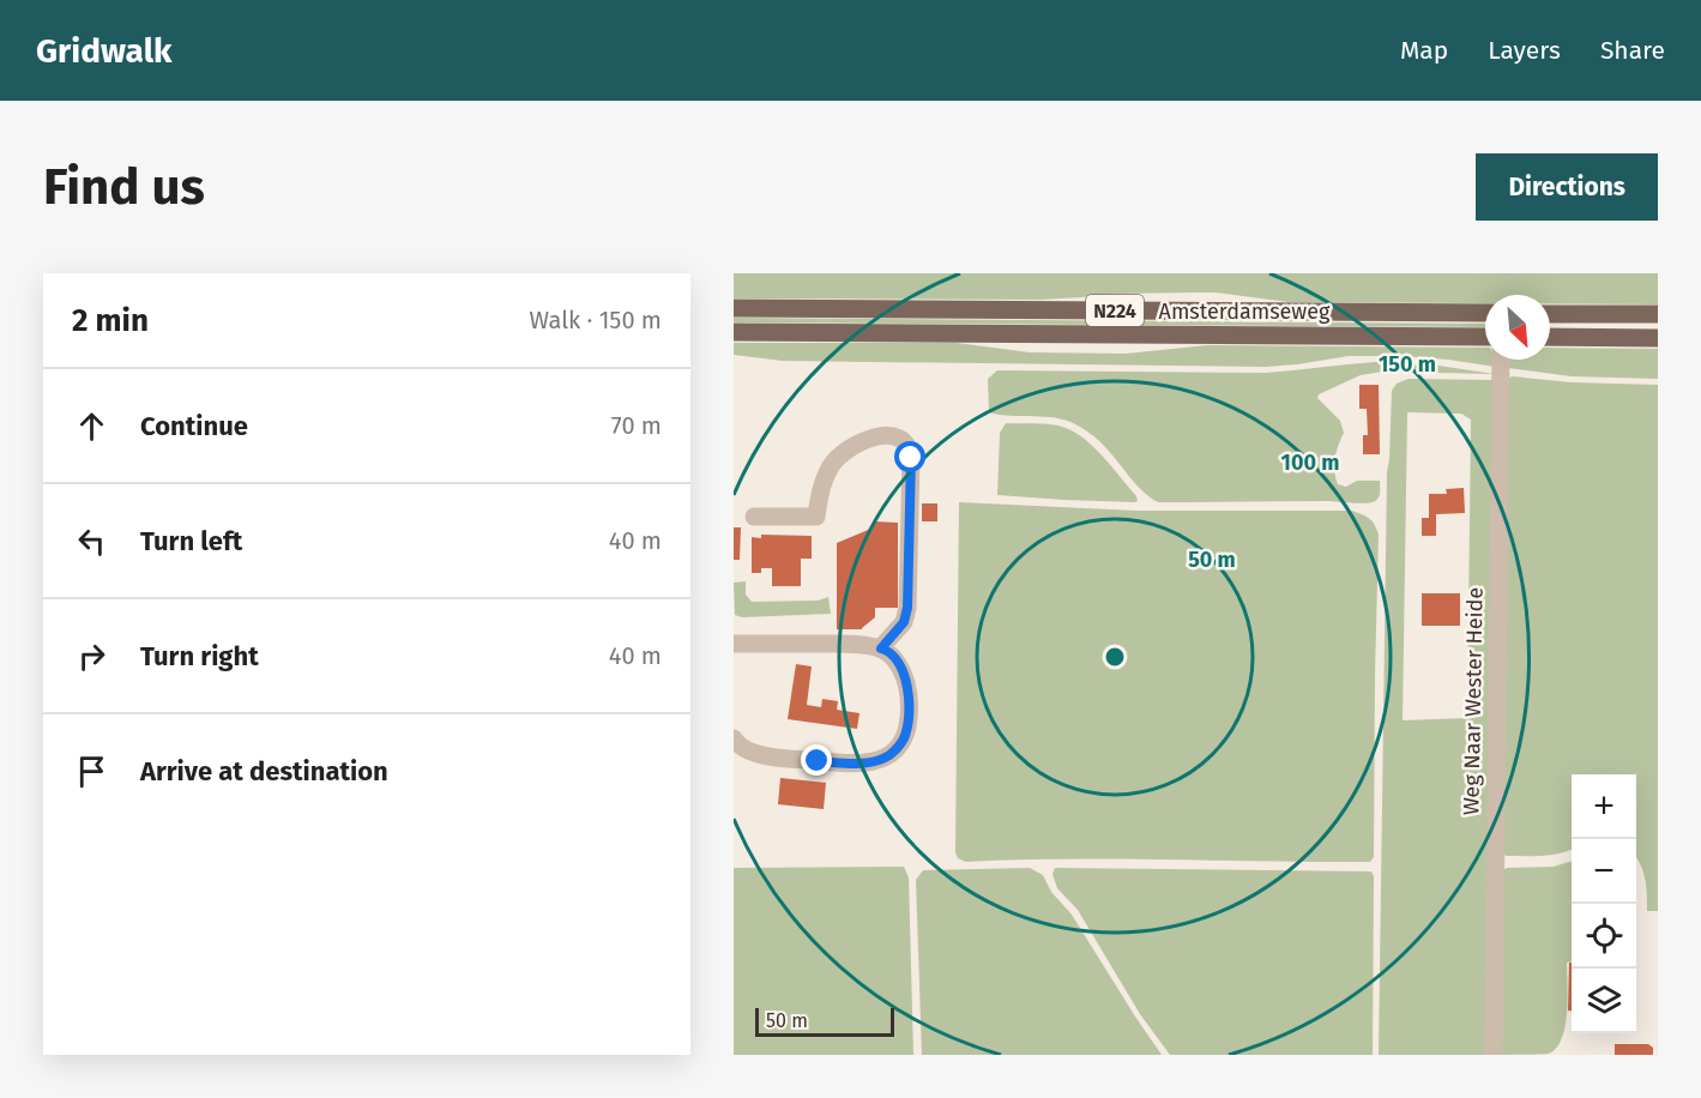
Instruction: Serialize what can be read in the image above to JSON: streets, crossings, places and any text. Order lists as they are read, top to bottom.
{
  "streets": {
    "main road": ["N224", "Amsterdamseweg"],
    "street": ["Weg Naar Wester Heide"]
  },
  "scale_bar": "50 m",
  "north": "bottom right",
  "page": {
    "header": "Gridwalk",
    "nav": ["Map", "Layers", "Share"],
    "buttons": "Directions",
    "title": "Find us",
    "heading": ["2 min", "Walk · 150 m"],
    "list": [
      ["Continue", "70 m"],
      ["Turn left", "40 m"],
      ["Turn right", "40 m"],
      "Arrive at destination"
    ],
    "map_buttons": ["+", "−"],
    "scale": "50 m"
  },
  "rings": ["150 m", "100 m", "50 m"]
}
